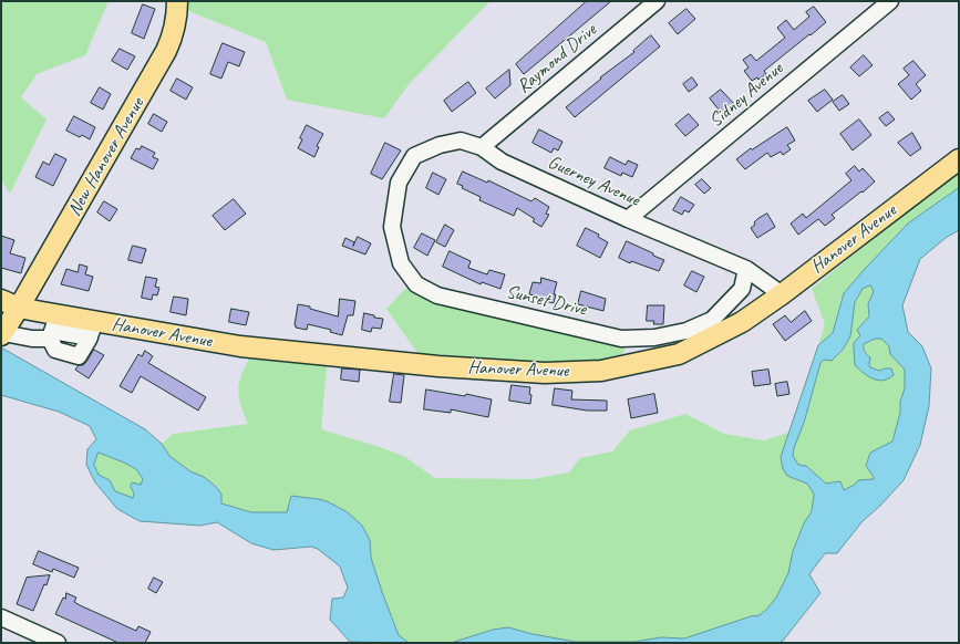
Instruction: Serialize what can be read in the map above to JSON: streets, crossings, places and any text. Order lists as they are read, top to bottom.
{
  "streets": {
    "main road": ["New Hanover Avenue", "Hanover Avenue"],
    "street": [
      "Raymond Drive",
      "Sidney Avenue",
      "Guerney Avenue",
      "Sunset Drive"
    ]
  },
  "crossings": [
    ["Raymond Drive", "Guerney Avenue"],
    ["Sidney Avenue", "Guerney Avenue"],
    ["New Hanover Avenue", "Hanover Avenue"],
    ["Guerney Avenue", "Hanover Avenue"],
    ["Guerney Avenue", "Sunset Drive"]
  ]
}
